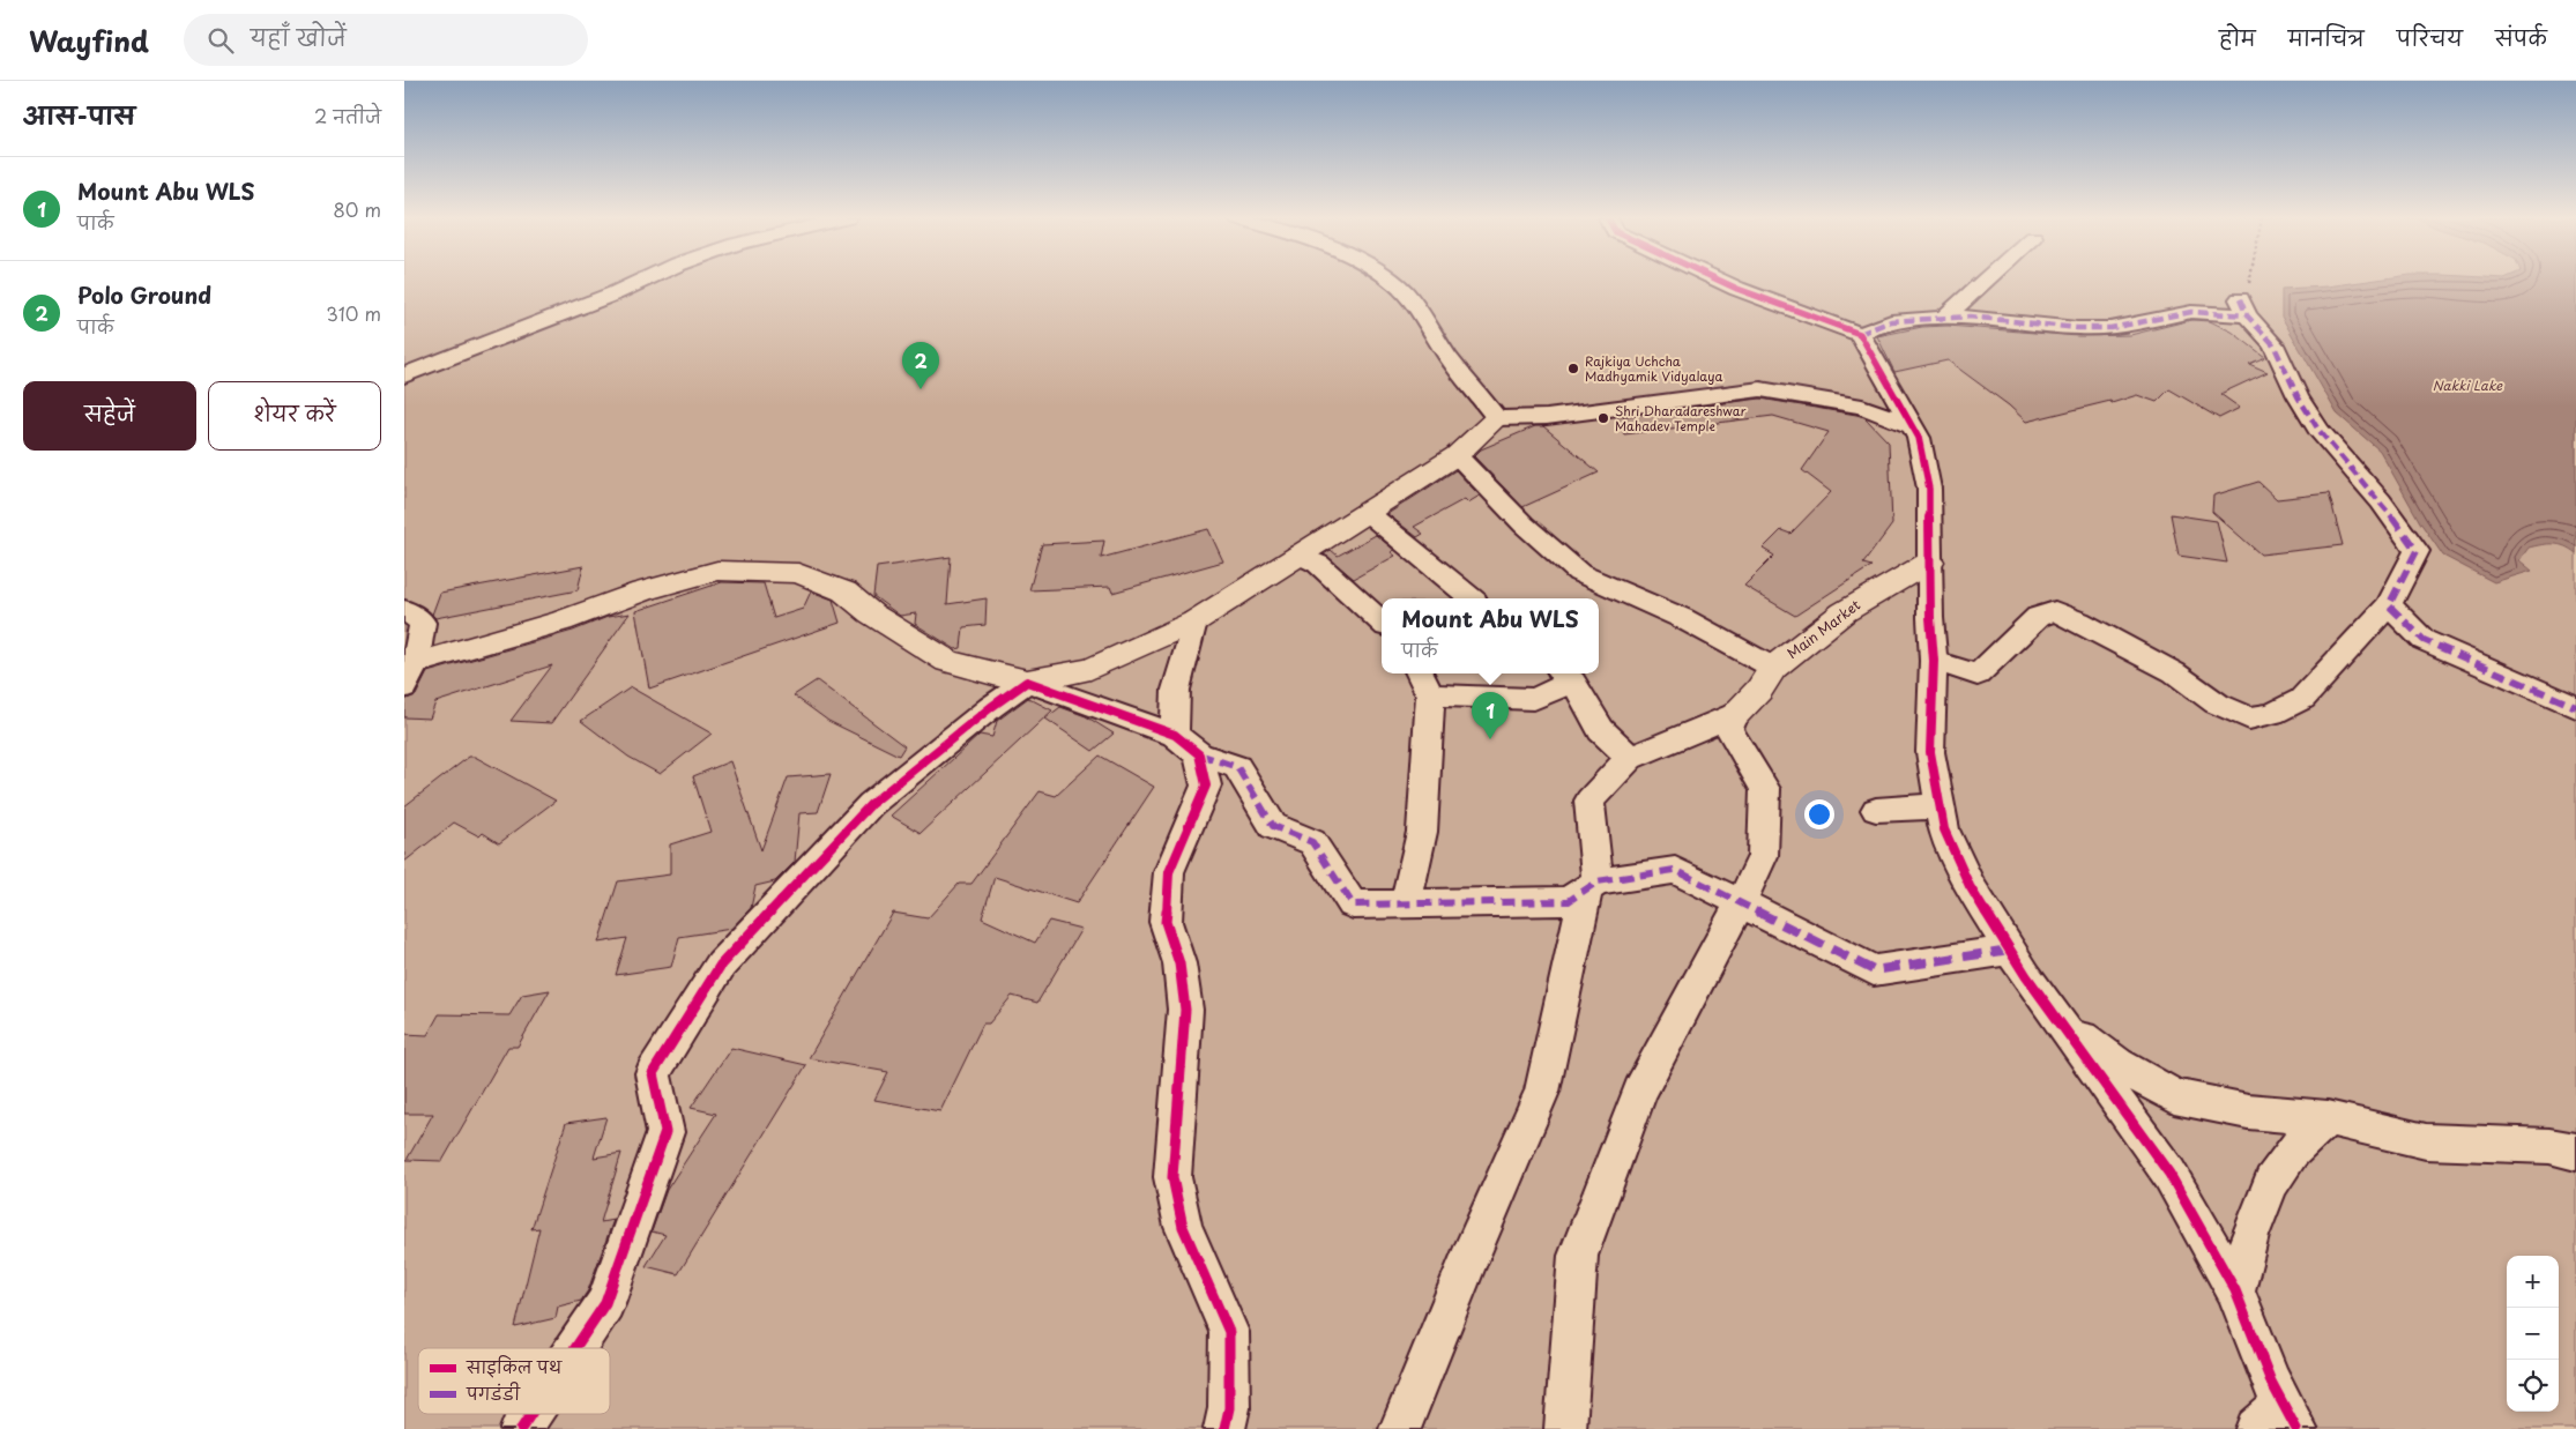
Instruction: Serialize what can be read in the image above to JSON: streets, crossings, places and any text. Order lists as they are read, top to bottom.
{
  "streets": {
    "main road": ["Main Market"]
  },
  "water": ["Nakki Lake"],
  "places": ["Rajkiya Uchcha Madhyamik Vidyalaya", "Shri Dharadareshwar Mahadev Temple"],
  "legend": ["साइकिल पथ", "पगडंडी"],
  "page": {
    "header": "Wayfind",
    "search": "यहाँ खोजें",
    "nav": [
      "होम",
      "मानचित्र",
      "परिचय",
      "संपर्क"
    ],
    "heading": ["आस-पास", "2 नतीजे"],
    "list": [
      {
        "mark": "1",
        "name": "Mount Abu WLS",
        "note": "पार्क",
        "value": "80 m"
      },
      {
        "mark": "2",
        "name": "Polo Ground",
        "note": "पार्क",
        "value": "310 m"
      }
    ],
    "pins": ["2", "1"],
    "buttons": ["सहेजें", "शेयर करें"],
    "popup": ["Mount Abu WLS", "पार्क"],
    "map_buttons": ["+", "−"]
  }
}
